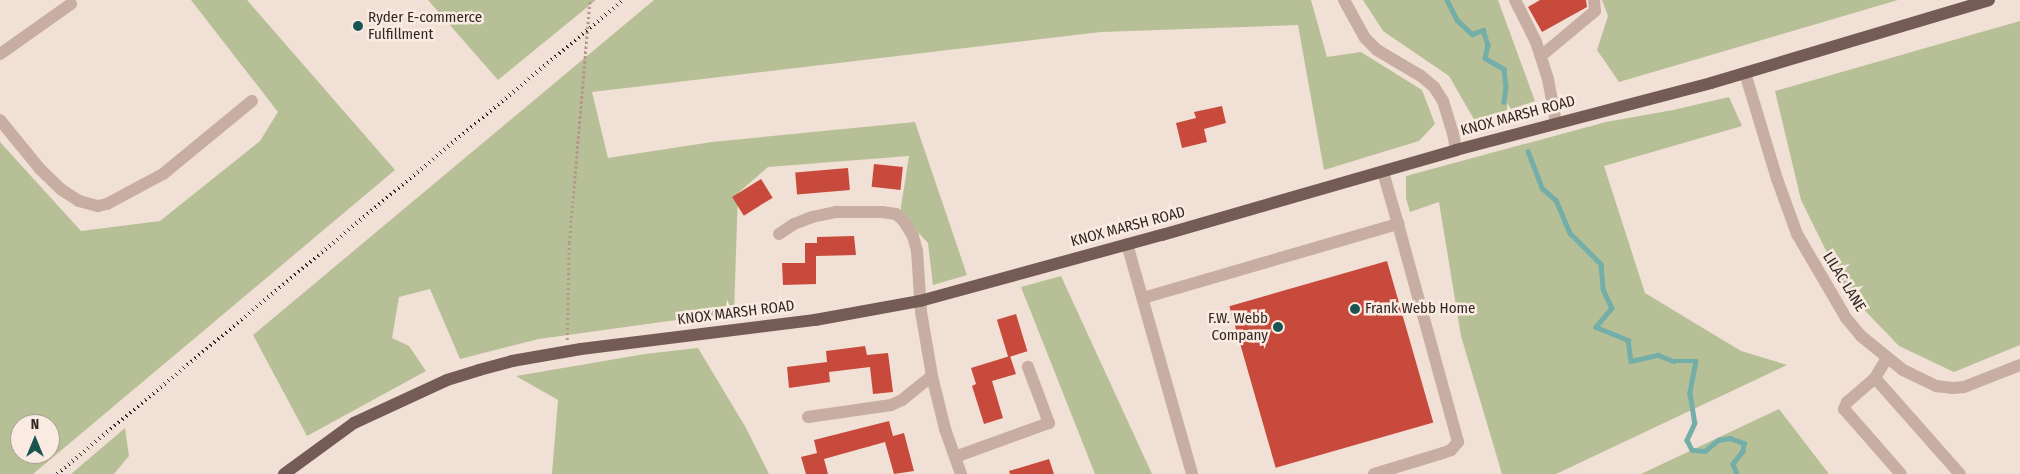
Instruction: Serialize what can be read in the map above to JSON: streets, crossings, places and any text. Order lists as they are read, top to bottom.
{
  "streets": {
    "main road": ["KNOX MARSH ROAD"],
    "street": ["LILAC LANE"]
  },
  "crossings": [
    ["KNOX MARSH ROAD", "LILAC LANE"]
  ],
  "places": ["Ryder E-commerce Fulfillment", "Frank Webb Home", "F.W. Webb Company"],
  "north": "top"
}
